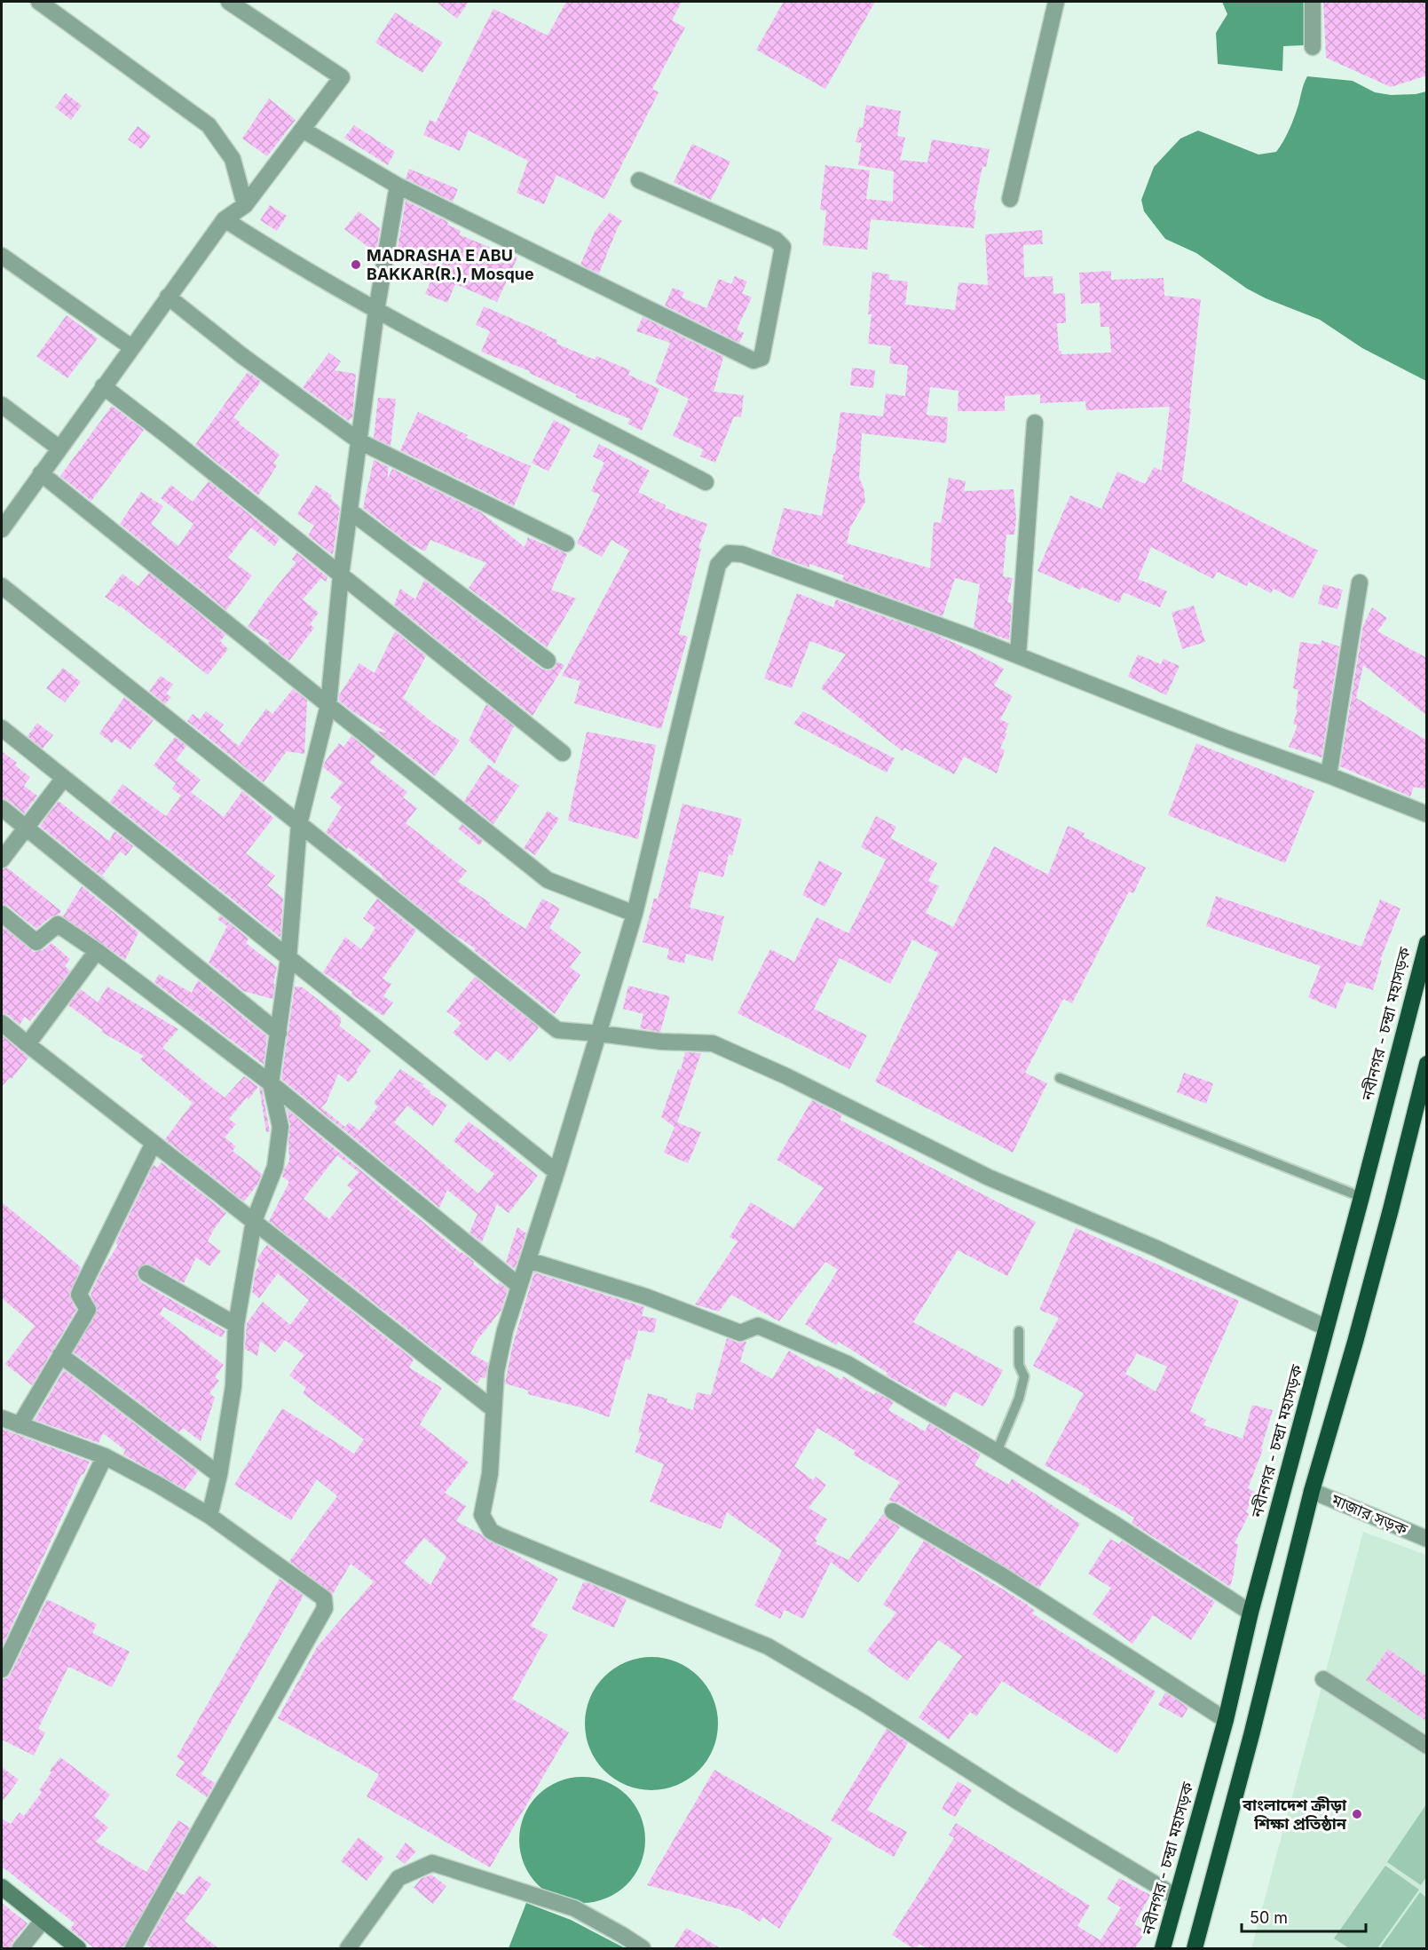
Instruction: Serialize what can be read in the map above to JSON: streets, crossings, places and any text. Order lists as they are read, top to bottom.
{
  "streets": {
    "highway": ["নবীনগর - চন্দ্রা মহাসড়ক"],
    "street": ["মাজার সড়ক"]
  },
  "places": ["MADRASHA E ABU BAKKAR(R.), Mosque", "বাংলাদেশ ক্রীড়া শিক্ষা প্রতিষ্ঠান"],
  "scale_bar": "50 m"
}
